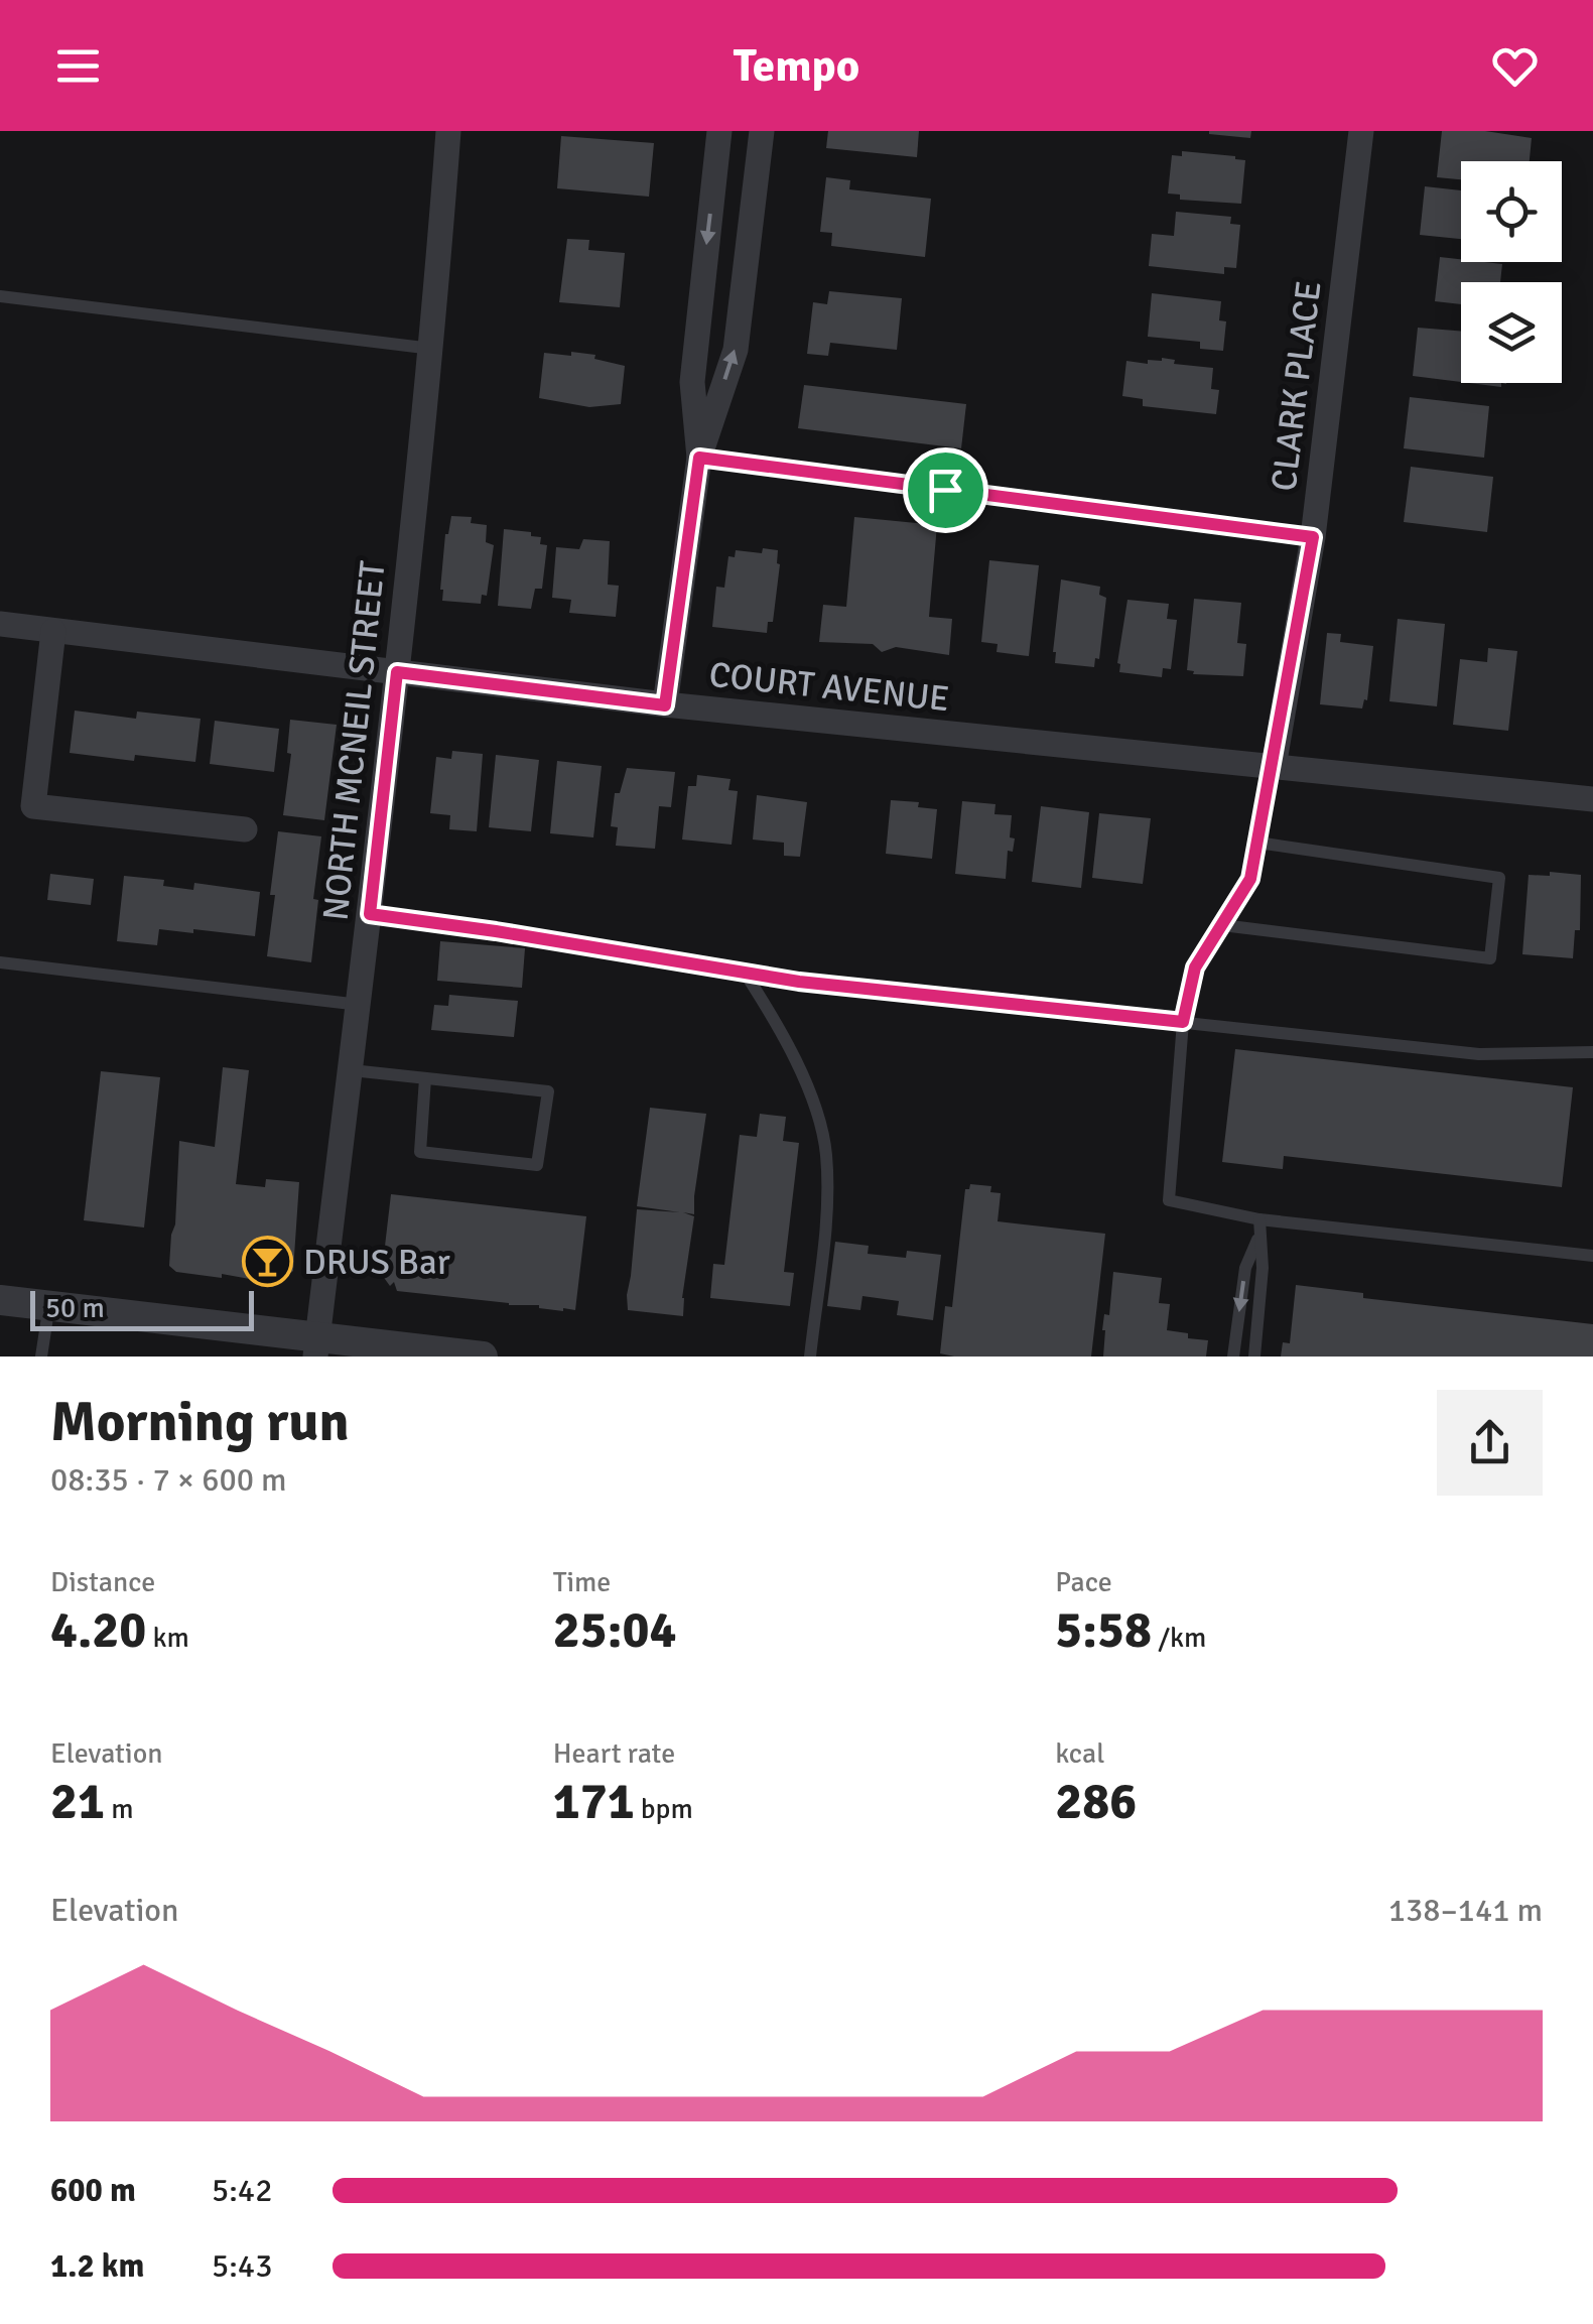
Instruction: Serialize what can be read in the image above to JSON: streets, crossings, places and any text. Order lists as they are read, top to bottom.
{
  "streets": {
    "street": ["CLARK PLACE", "COURT AVENUE", "NORTH MCNEIL STREET"]
  },
  "crossings": [
    ["CLARK PLACE", "COURT AVENUE"],
    ["COURT AVENUE", "NORTH MCNEIL STREET"]
  ],
  "places": {
    "bar": ["DRUS Bar"]
  },
  "scale_bar": "50 m",
  "page": {
    "header": "Tempo",
    "scale": "50 m",
    "heading": ["Morning run", "08:35 · 7 × 600 m"],
    "stats": [
      ["Distance", "4.20 km"],
      ["Time", "25:04"],
      ["Pace", "5:58 /km"],
      ["Elevation", "21 m"],
      ["Heart rate", "171 bpm"],
      ["kcal", "286"]
    ],
    "chart": ["Elevation", "138–141 m"],
    "list": [
      {
        "name": "600 m",
        "note": "5:42"
      },
      {
        "name": "1.2 km",
        "note": "5:43"
      }
    ]
  }
}
